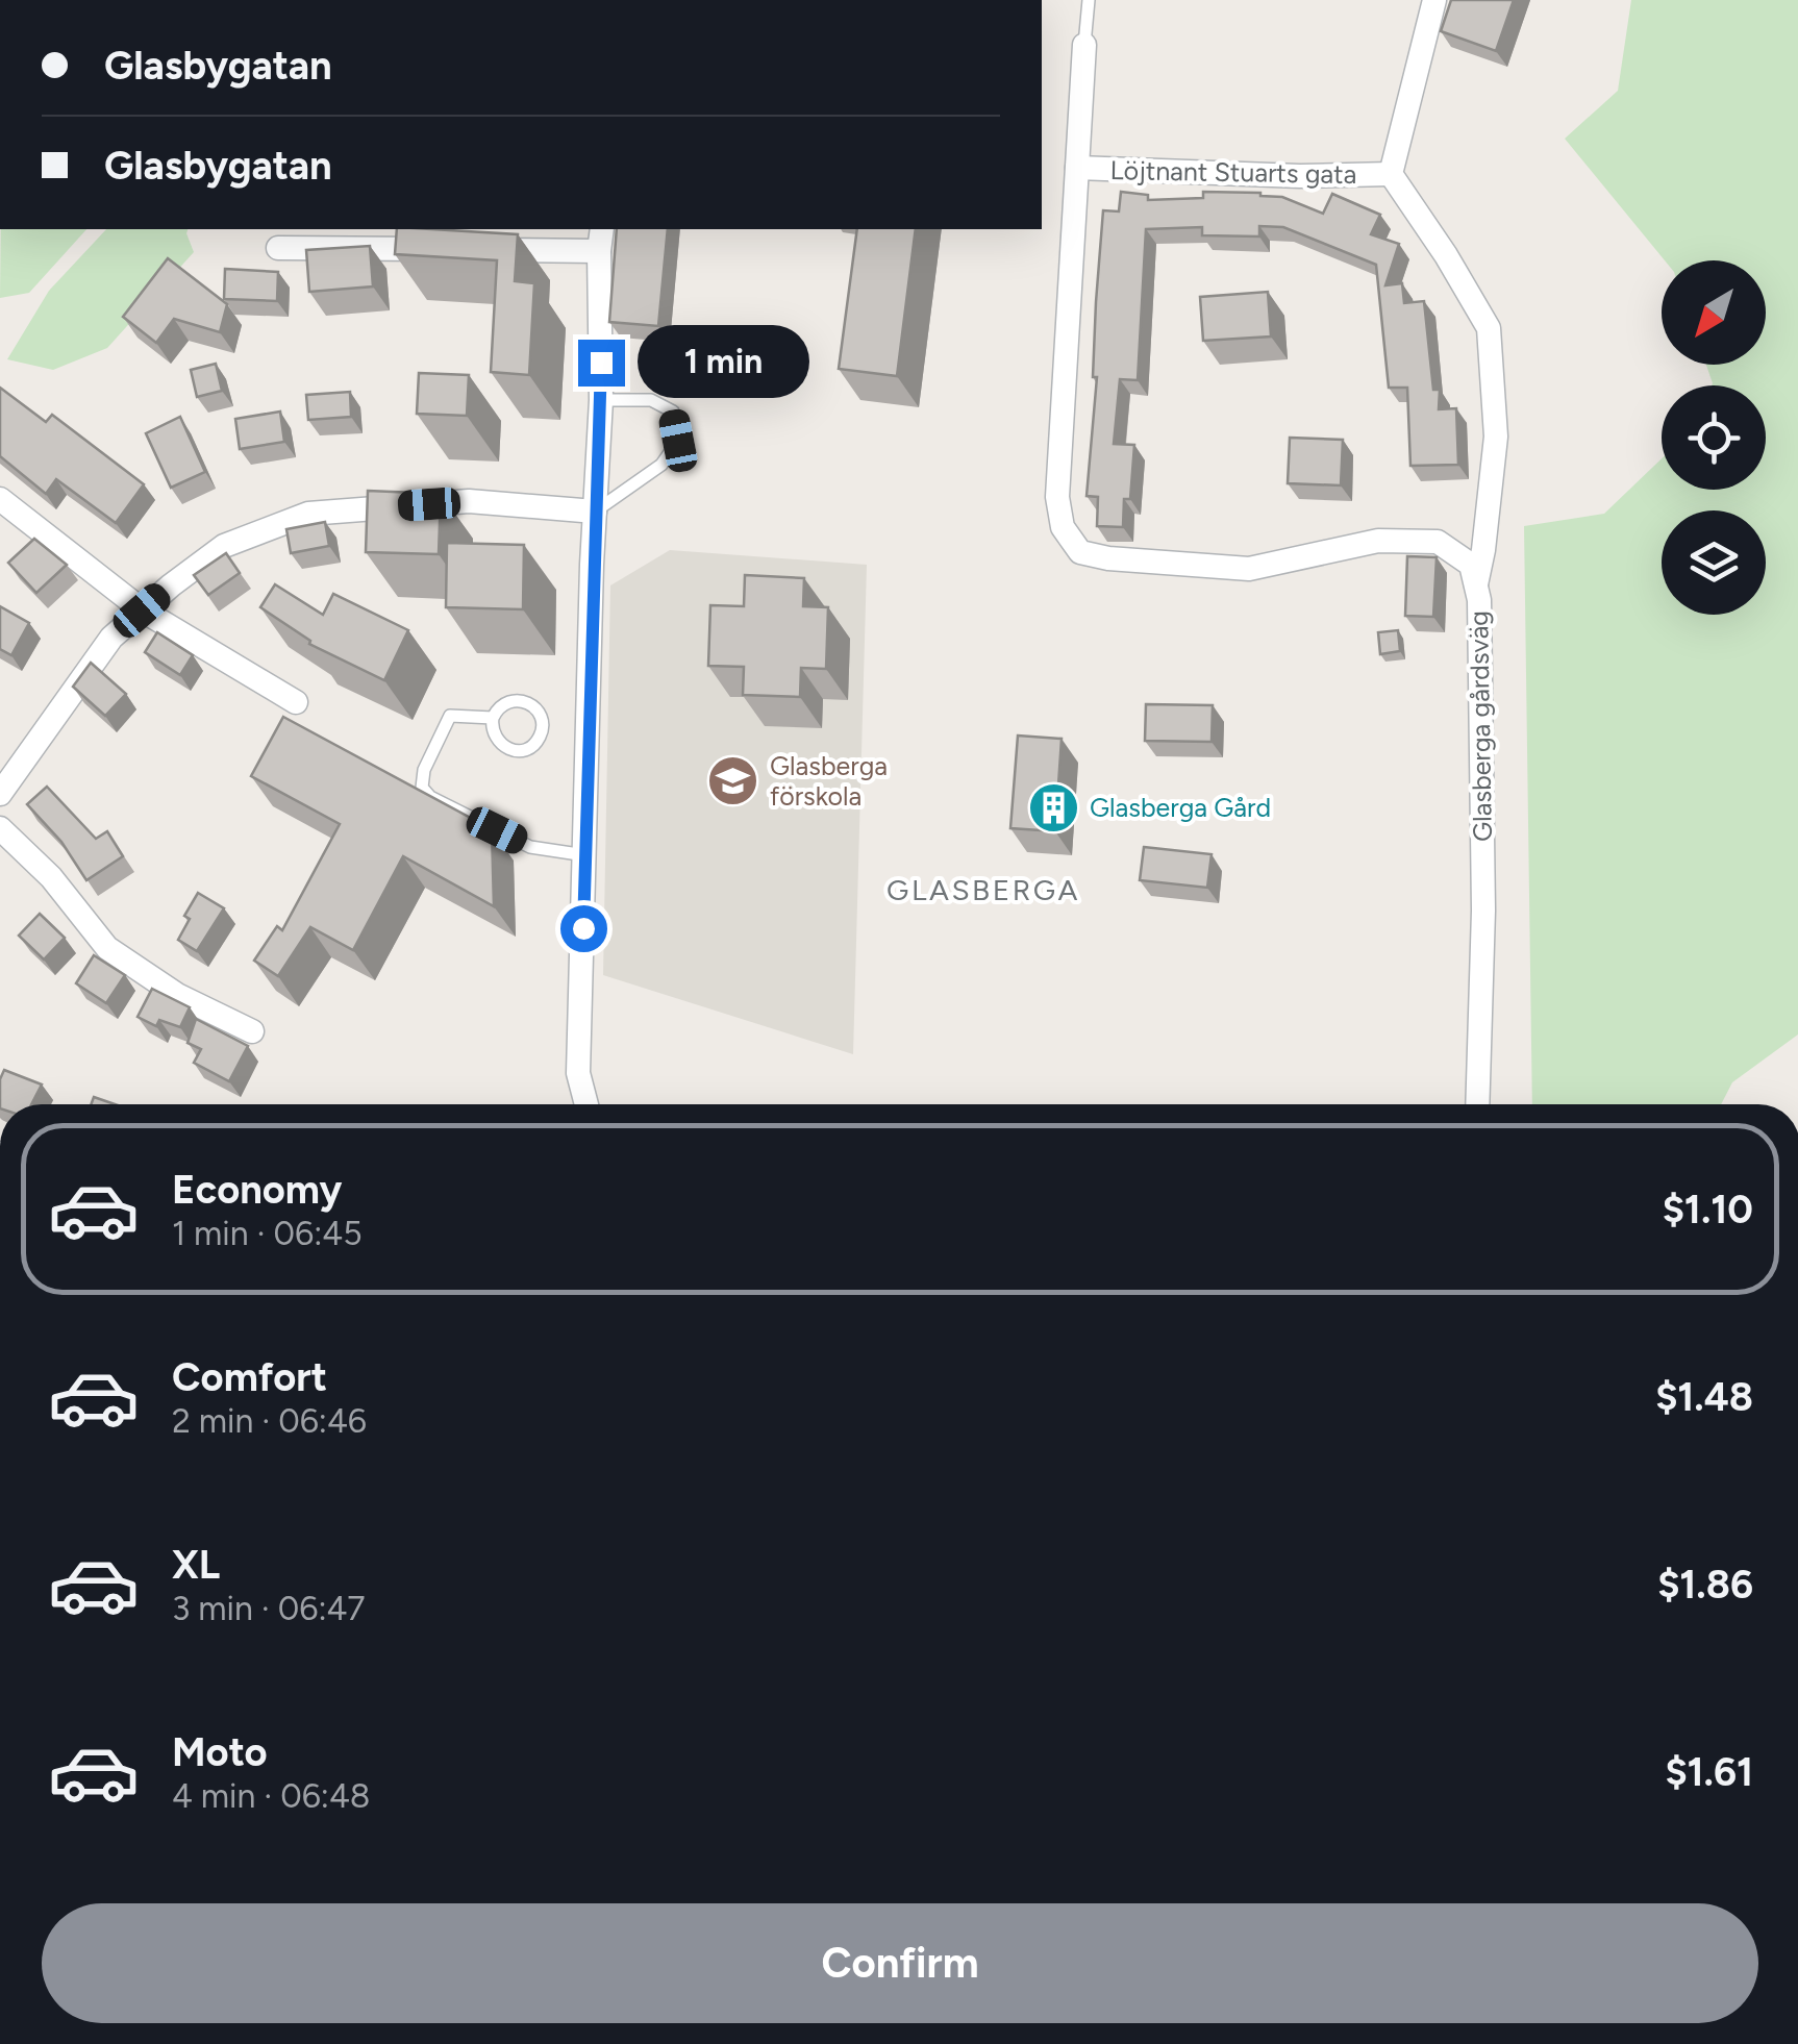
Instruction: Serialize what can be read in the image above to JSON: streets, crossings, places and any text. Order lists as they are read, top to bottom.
{
  "streets": {
    "street": ["Löjtnant Stuarts gata", "Glasberga gårdsväg"]
  },
  "crossings": [
    ["Löjtnant Stuarts gata", "Glasberga gårdsväg"]
  ],
  "districts": ["GLASBERGA"],
  "places": {
    "school or university": ["Glasberga förskola"],
    "building": ["Glasberga Gård"]
  },
  "north": "bottom left",
  "page": {
    "banner": ["Glasbygatan", "Glasbygatan"],
    "bubble": "1 min",
    "list": [
      {
        "name": "Economy",
        "note": "1 min · 06:45",
        "value": "$1.10"
      },
      {
        "name": "Comfort",
        "note": "2 min · 06:46",
        "value": "$1.48"
      },
      {
        "name": "XL",
        "note": "3 min · 06:47",
        "value": "$1.86"
      },
      {
        "name": "Moto",
        "note": "4 min · 06:48",
        "value": "$1.61"
      }
    ],
    "buttons": "Confirm"
  }
}
